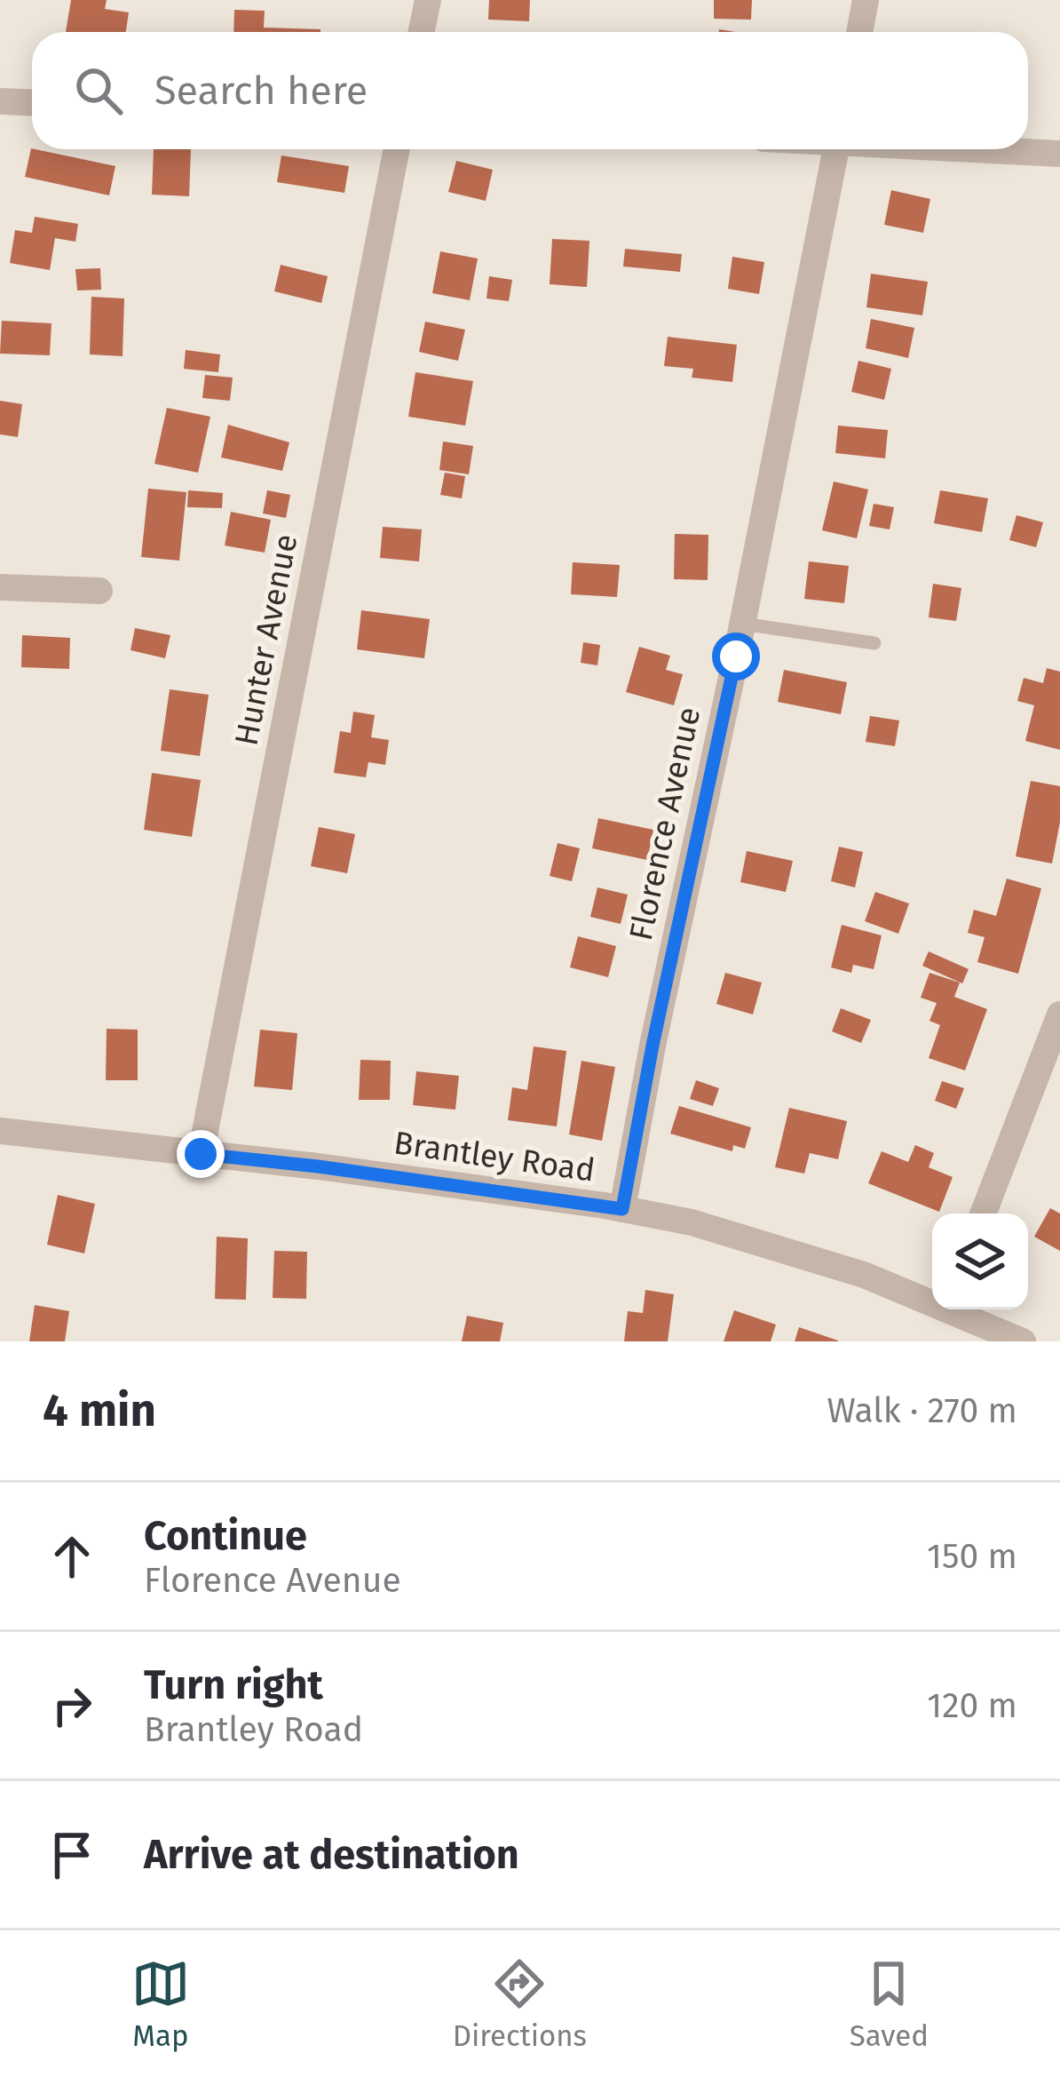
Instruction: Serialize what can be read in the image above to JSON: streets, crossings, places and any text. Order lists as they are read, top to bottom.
{
  "streets": {
    "street": ["Hunter Avenue", "Florence Avenue", "Brantley Road"]
  },
  "crossings": [
    ["Hunter Avenue", "Brantley Road"],
    ["Florence Avenue", "Brantley Road"]
  ],
  "page": {
    "search": "Search here",
    "heading": ["4 min", "Walk · 270 m"],
    "list": [
      ["Continue", "Florence Avenue", "150 m"],
      ["Turn right", "Brantley Road", "120 m"],
      "Arrive at destination"
    ],
    "nav": ["Map", "Directions", "Saved"]
  }
}
